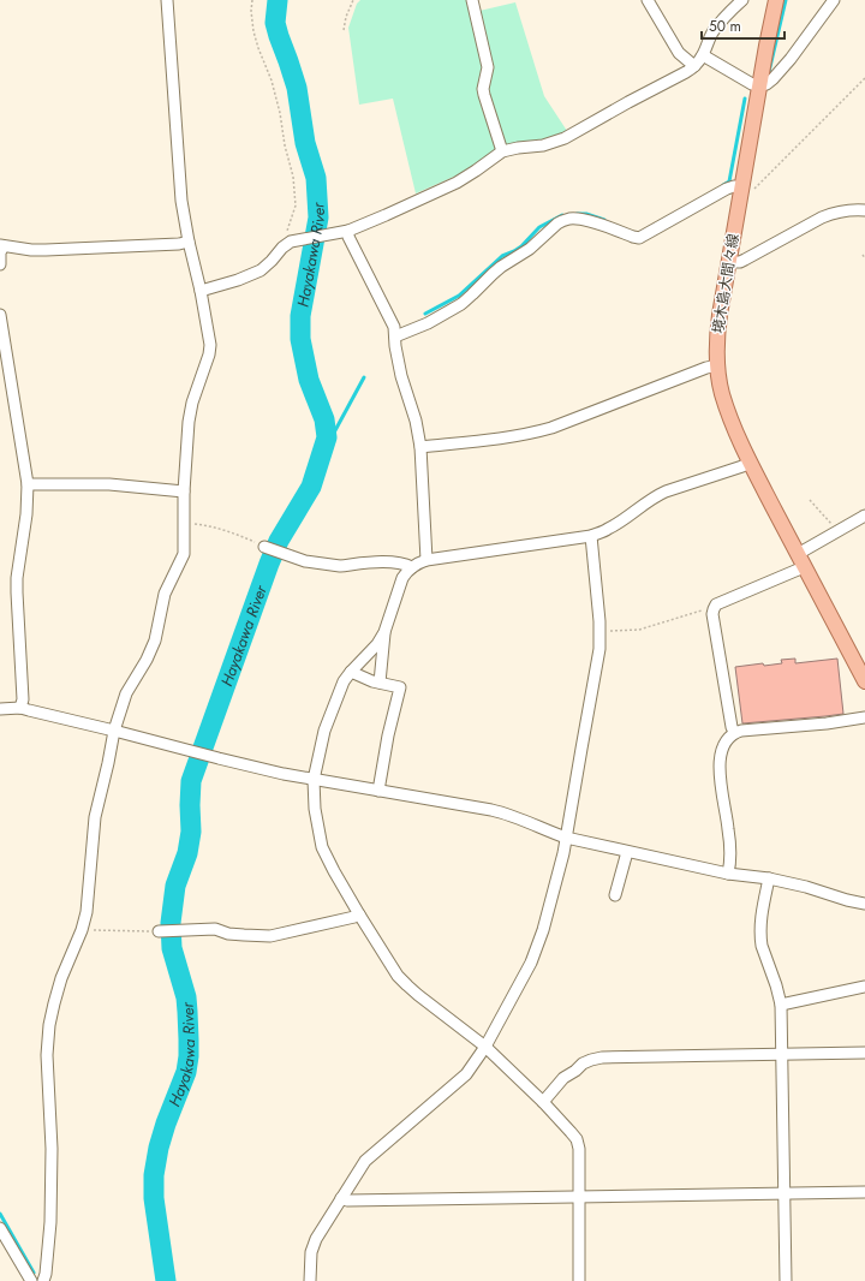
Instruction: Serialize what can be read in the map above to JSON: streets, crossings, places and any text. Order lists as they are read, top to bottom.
{
  "streets": {
    "main road": ["境木島大間々線"]
  },
  "water": ["Hayakawa River"],
  "scale_bar": "50 m"
}
